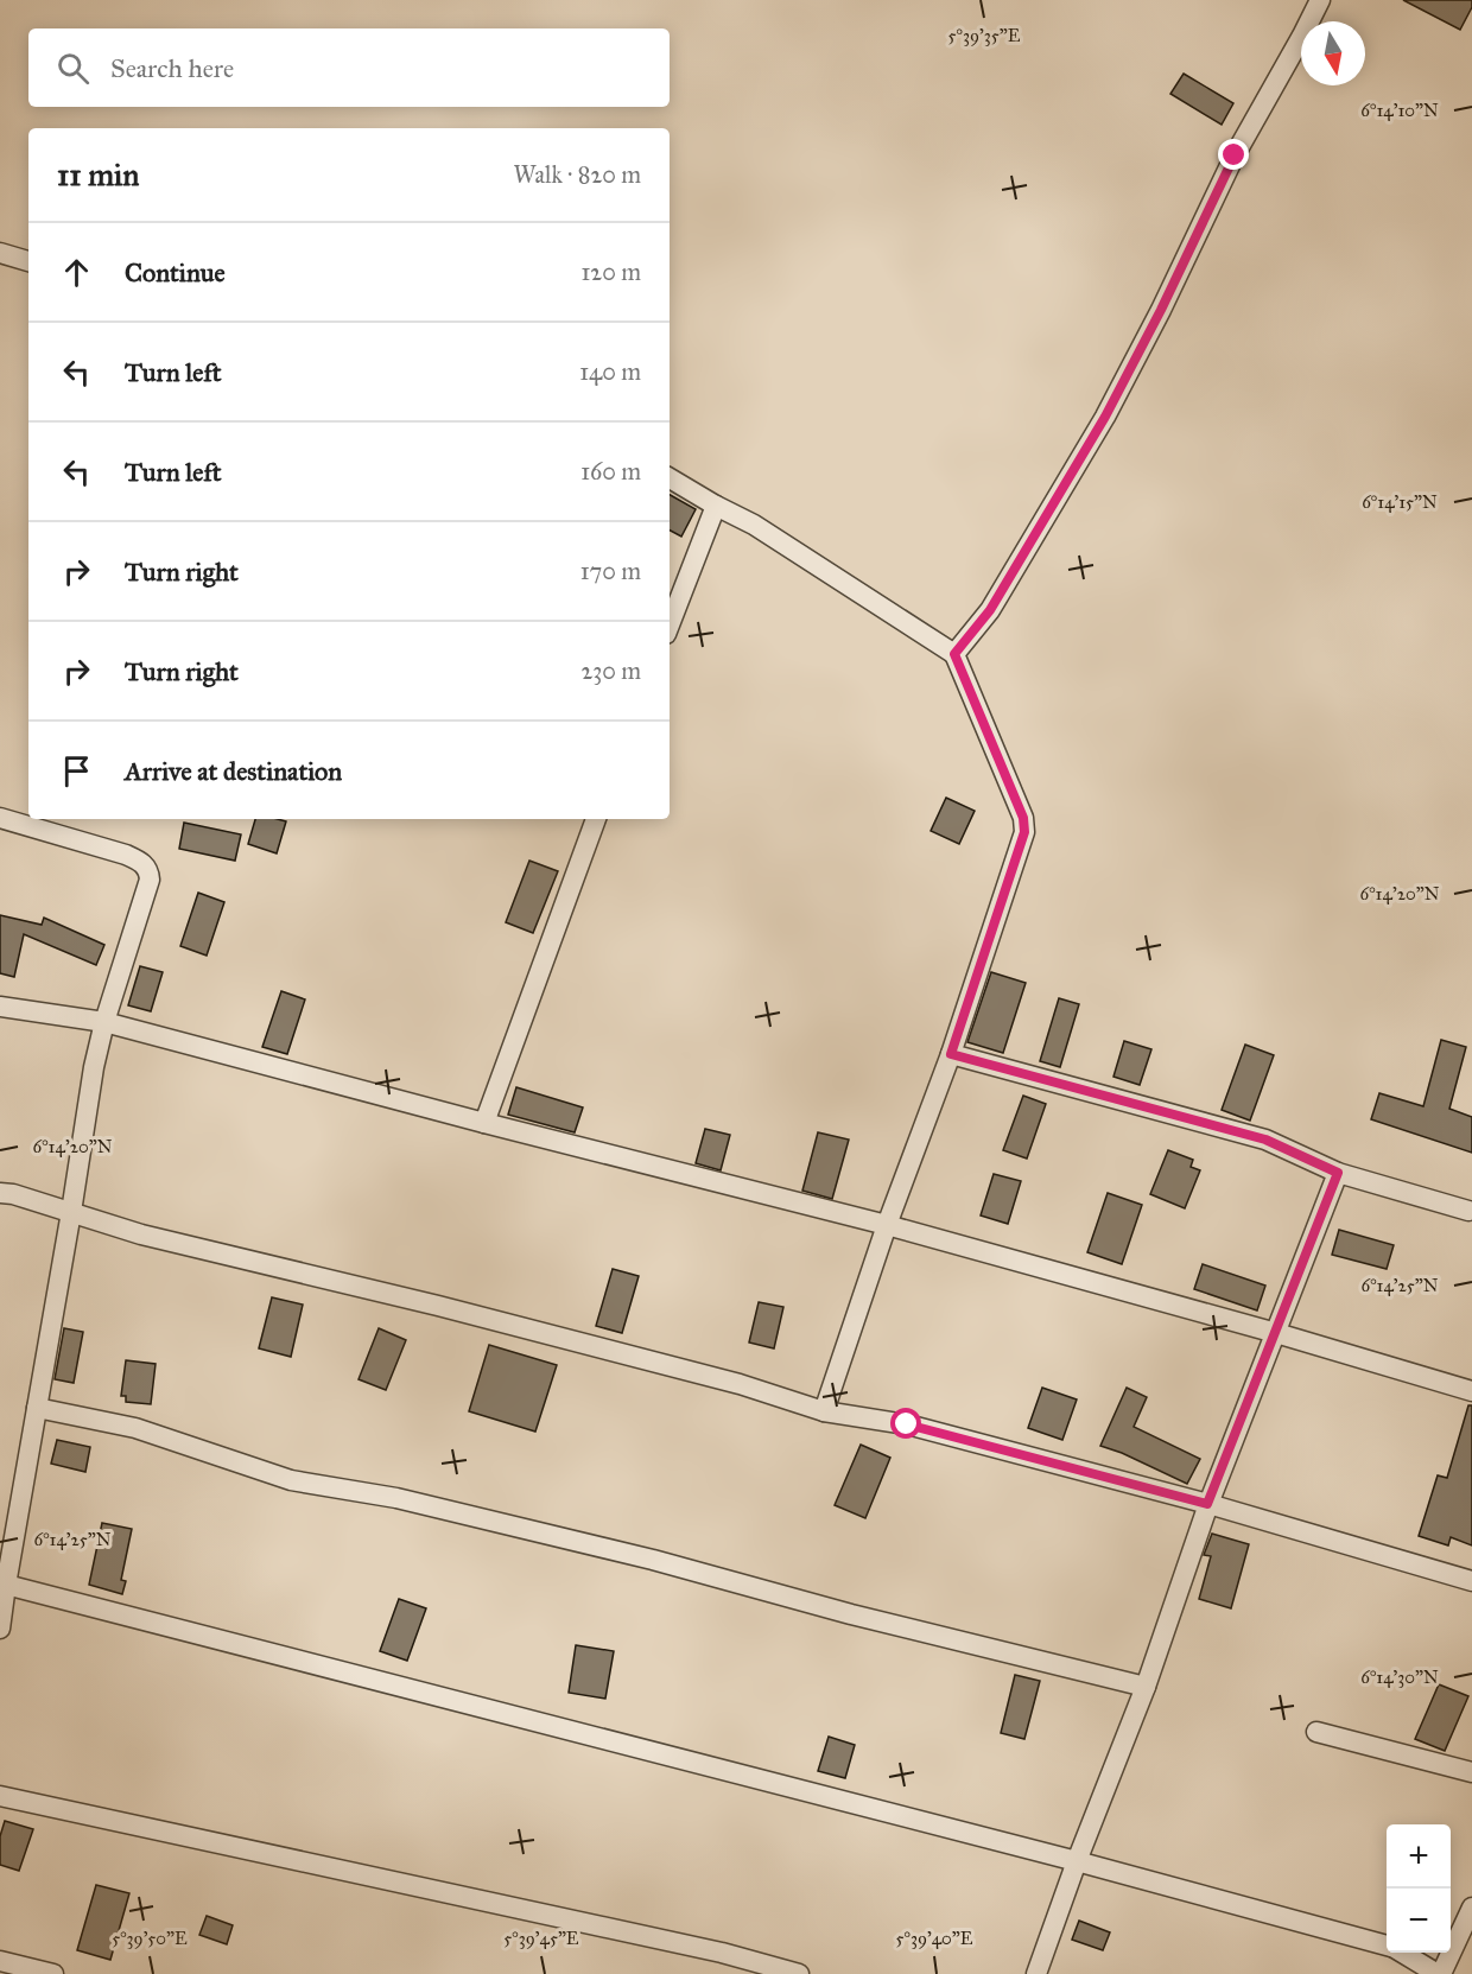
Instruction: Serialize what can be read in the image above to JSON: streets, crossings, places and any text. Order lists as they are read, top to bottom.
{
  "north": "bottom",
  "page": {
    "search": "Search here",
    "heading": ["11 min", "Walk · 820 m"],
    "list": [
      ["Continue", "120 m"],
      ["Turn left", "140 m"],
      ["Turn left", "160 m"],
      ["Turn right", "170 m"],
      ["Turn right", "230 m"],
      "Arrive at destination"
    ],
    "map_buttons": ["+", "−"]
  },
  "coordinates": [
    "5°39'35\"E",
    "6°14'10\"N",
    "6°14'15\"N",
    "6°14'20\"N",
    "6°14'25\"N",
    "6°14'30\"N",
    "5°39'50\"E",
    "5°39'45\"E",
    "5°39'40\"E"
  ]
}
